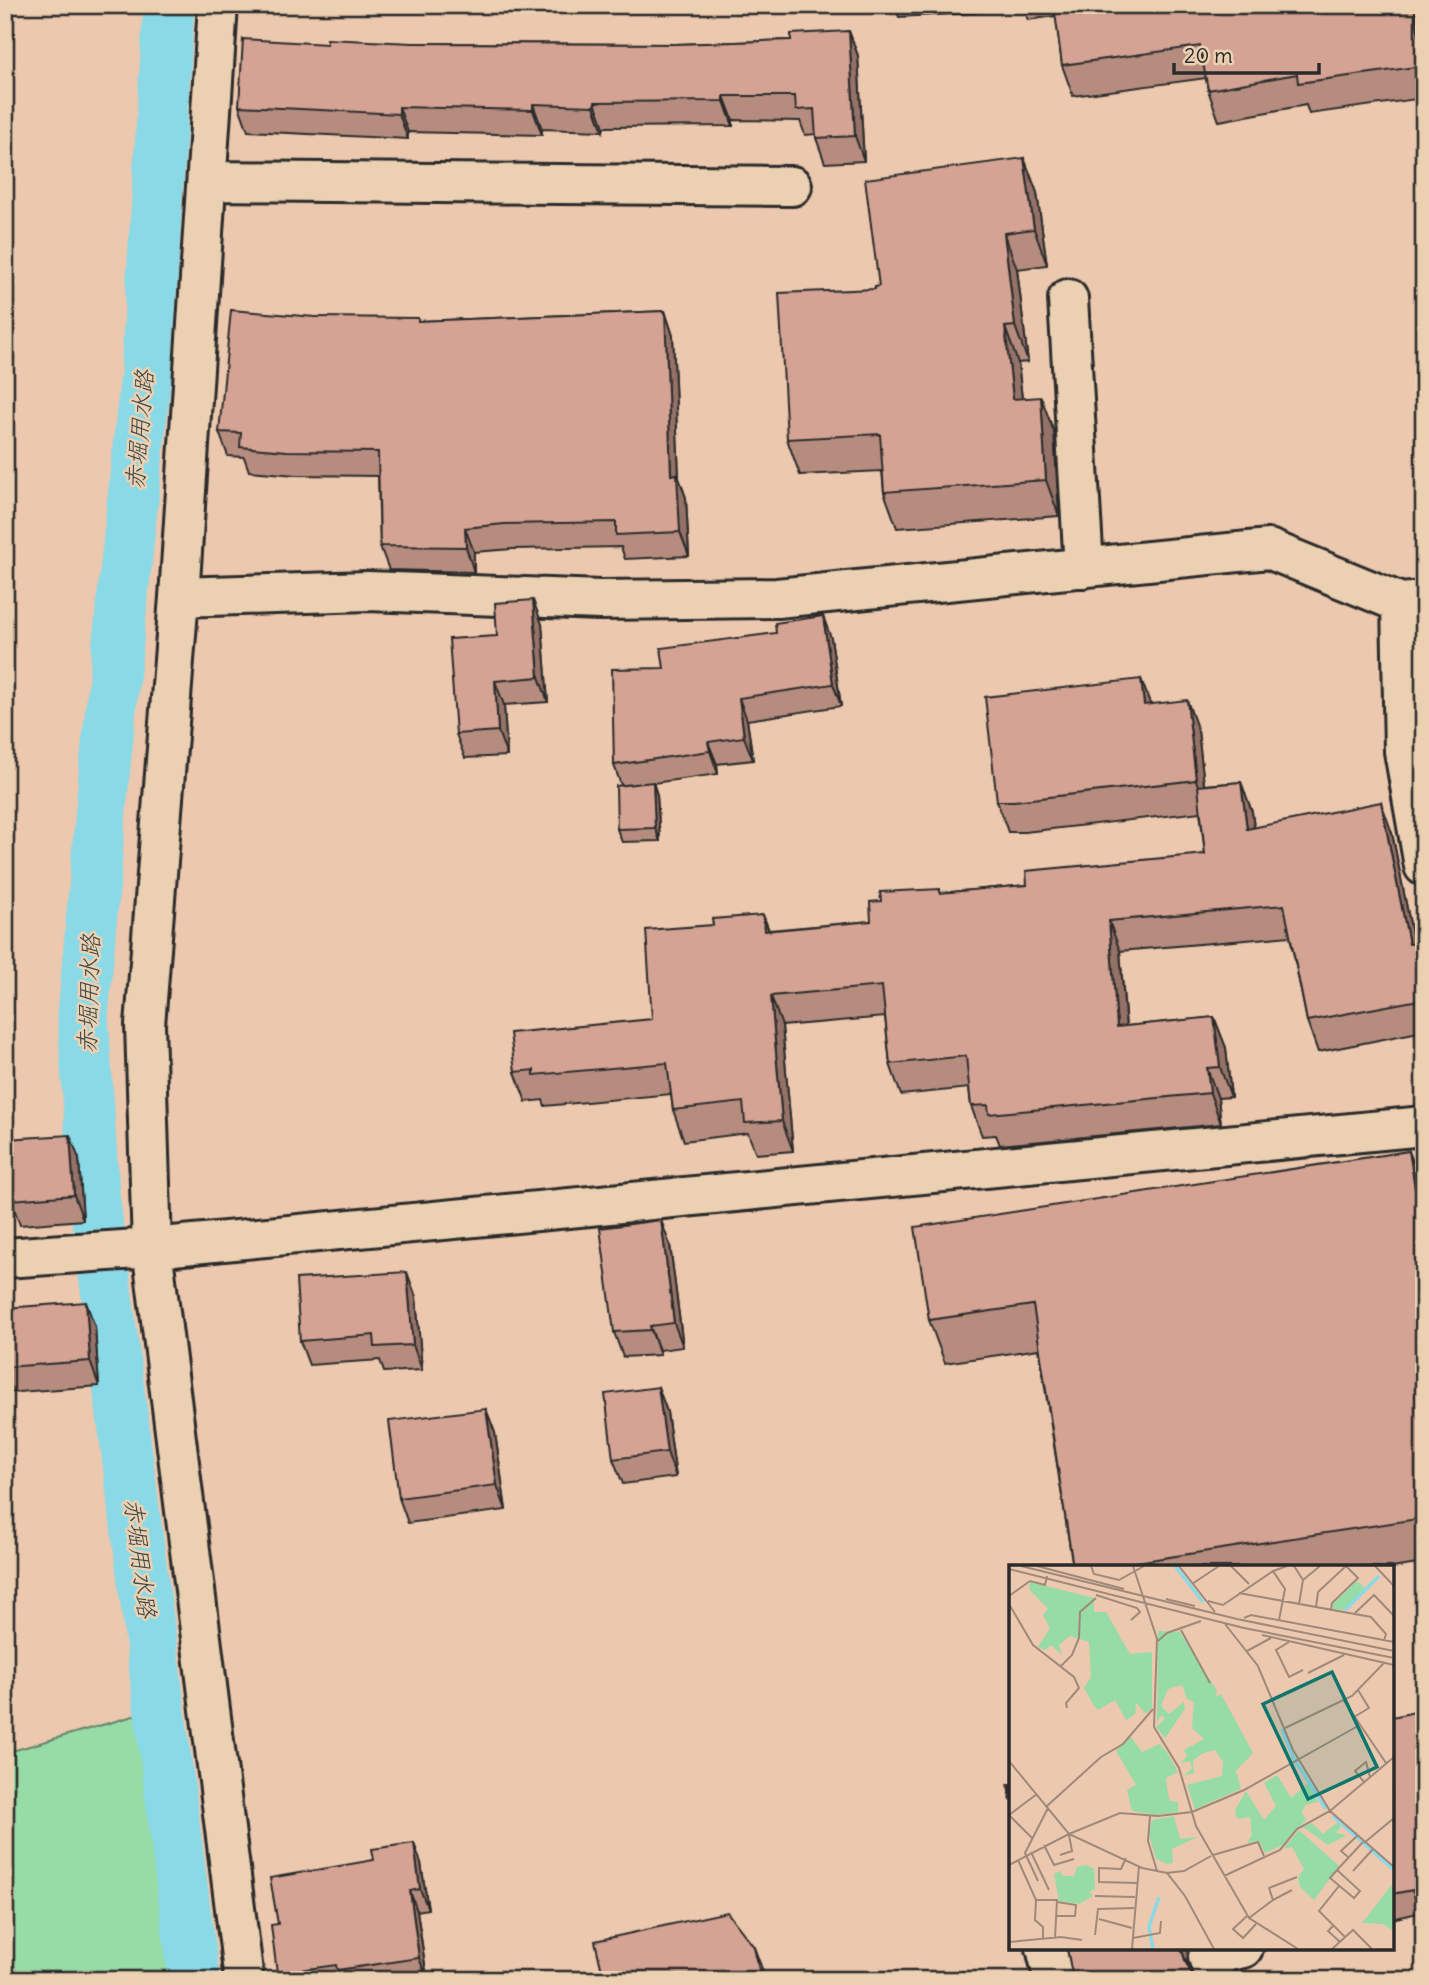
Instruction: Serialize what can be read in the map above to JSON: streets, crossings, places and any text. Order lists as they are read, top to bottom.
{
  "water": ["赤堀用水路"],
  "scale_bar": "20 m"
}
